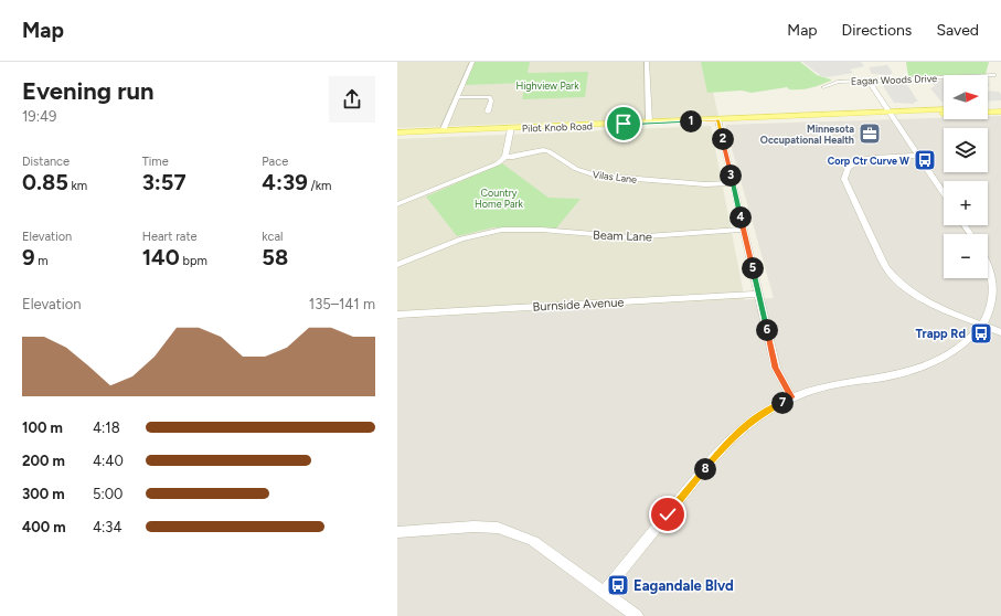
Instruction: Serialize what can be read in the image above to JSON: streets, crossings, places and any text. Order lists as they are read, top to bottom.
{
  "streets": {
    "main road": ["Pilot Knob Road"],
    "street": [
      "Eagan Woods Drive",
      "Vilas Lane",
      "Beam Lane",
      "Burnside Avenue"
    ]
  },
  "parks": ["Highview Park", "Country Home Park"],
  "places": {
    "office": ["Minnesota Occupational Health"],
    "bus stop": ["Corp Ctr Curve W", "Trapp Rd", "Eagandale Blvd"]
  },
  "north": "right",
  "page": {
    "header": "Map",
    "nav": ["Map", "Directions", "Saved"],
    "heading": ["Evening run", "19:49"],
    "map_buttons": ["+", "−"],
    "pins": [
      "1",
      "2",
      "3",
      "4",
      "5",
      "6",
      "7",
      "8"
    ],
    "stats": [
      ["Distance", "0.85 km"],
      ["Time", "3:57"],
      ["Pace", "4:39 /km"],
      ["Elevation", "9 m"],
      ["Heart rate", "140 bpm"],
      ["kcal", "58"]
    ],
    "chart": ["Elevation", "135–141 m"],
    "list": [
      {
        "name": "100 m",
        "note": "4:18"
      },
      {
        "name": "200 m",
        "note": "4:40"
      },
      {
        "name": "300 m",
        "note": "5:00"
      },
      {
        "name": "400 m",
        "note": "4:34"
      }
    ]
  }
}
